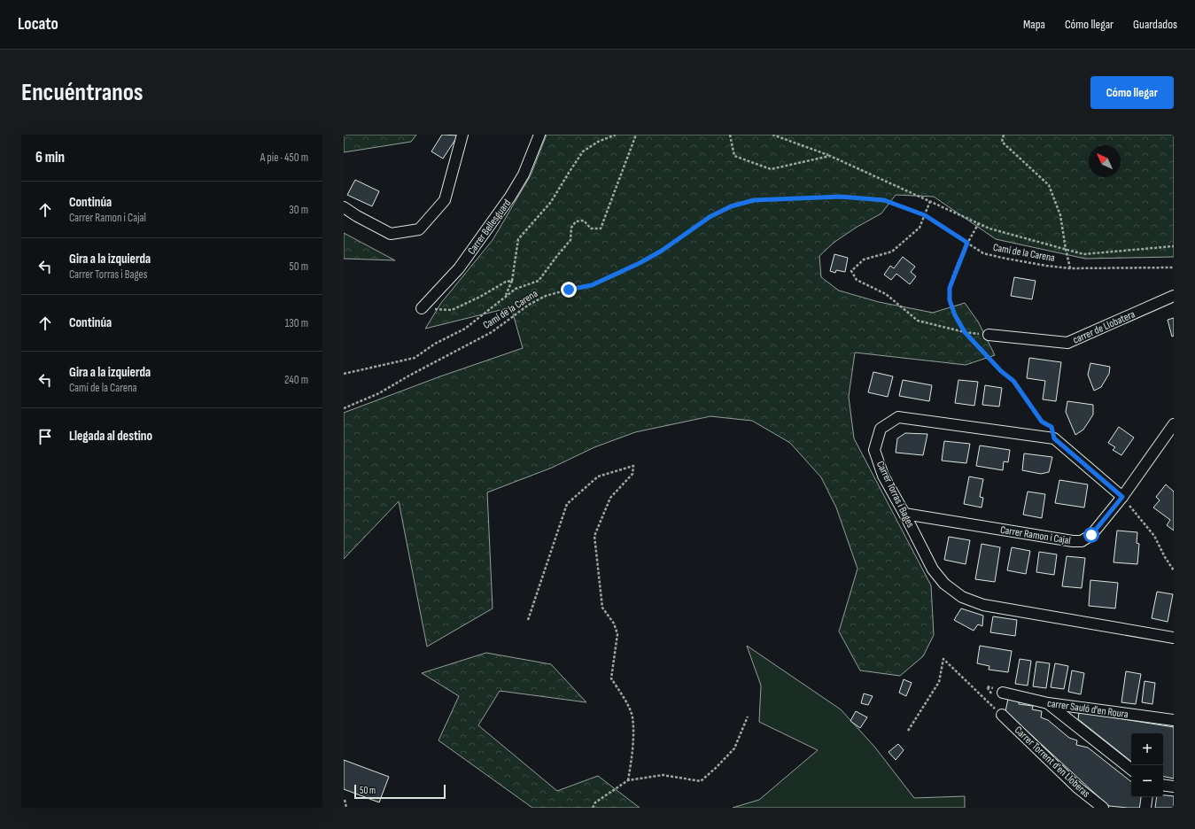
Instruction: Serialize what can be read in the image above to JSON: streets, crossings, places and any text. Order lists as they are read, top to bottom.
{
  "streets": {
    "street": [
      "Carrer Bellesguard",
      "carrer de Llobatera",
      "Carrer Torras i Bages",
      "Carrer Ramon i Cajal",
      "carrer Sauló d'en Roura",
      "Carrer Torrent d'en Lloberas"
    ],
    "path": ["Camí de la Carena"]
  },
  "crossings": [
    ["Carrer Torras i Bages", "Carrer Ramon i Cajal"]
  ],
  "scale_bar": "50 m",
  "north": "top left",
  "page": {
    "header": "Locato",
    "nav": ["Mapa", "Cómo llegar", "Guardados"],
    "buttons": "Cómo llegar",
    "title": "Encuéntranos",
    "heading": ["6 min", "A pie · 450 m"],
    "list": [
      ["Continúa", "Carrer Ramon i Cajal", "30 m"],
      ["Gira a la izquierda", "Carrer Torras i Bages", "50 m"],
      ["Continúa", "130 m"],
      ["Gira a la izquierda", "Camí de la Carena", "240 m"],
      "Llegada al destino"
    ],
    "map_buttons": ["+", "−"],
    "scale": "50 m"
  }
}
